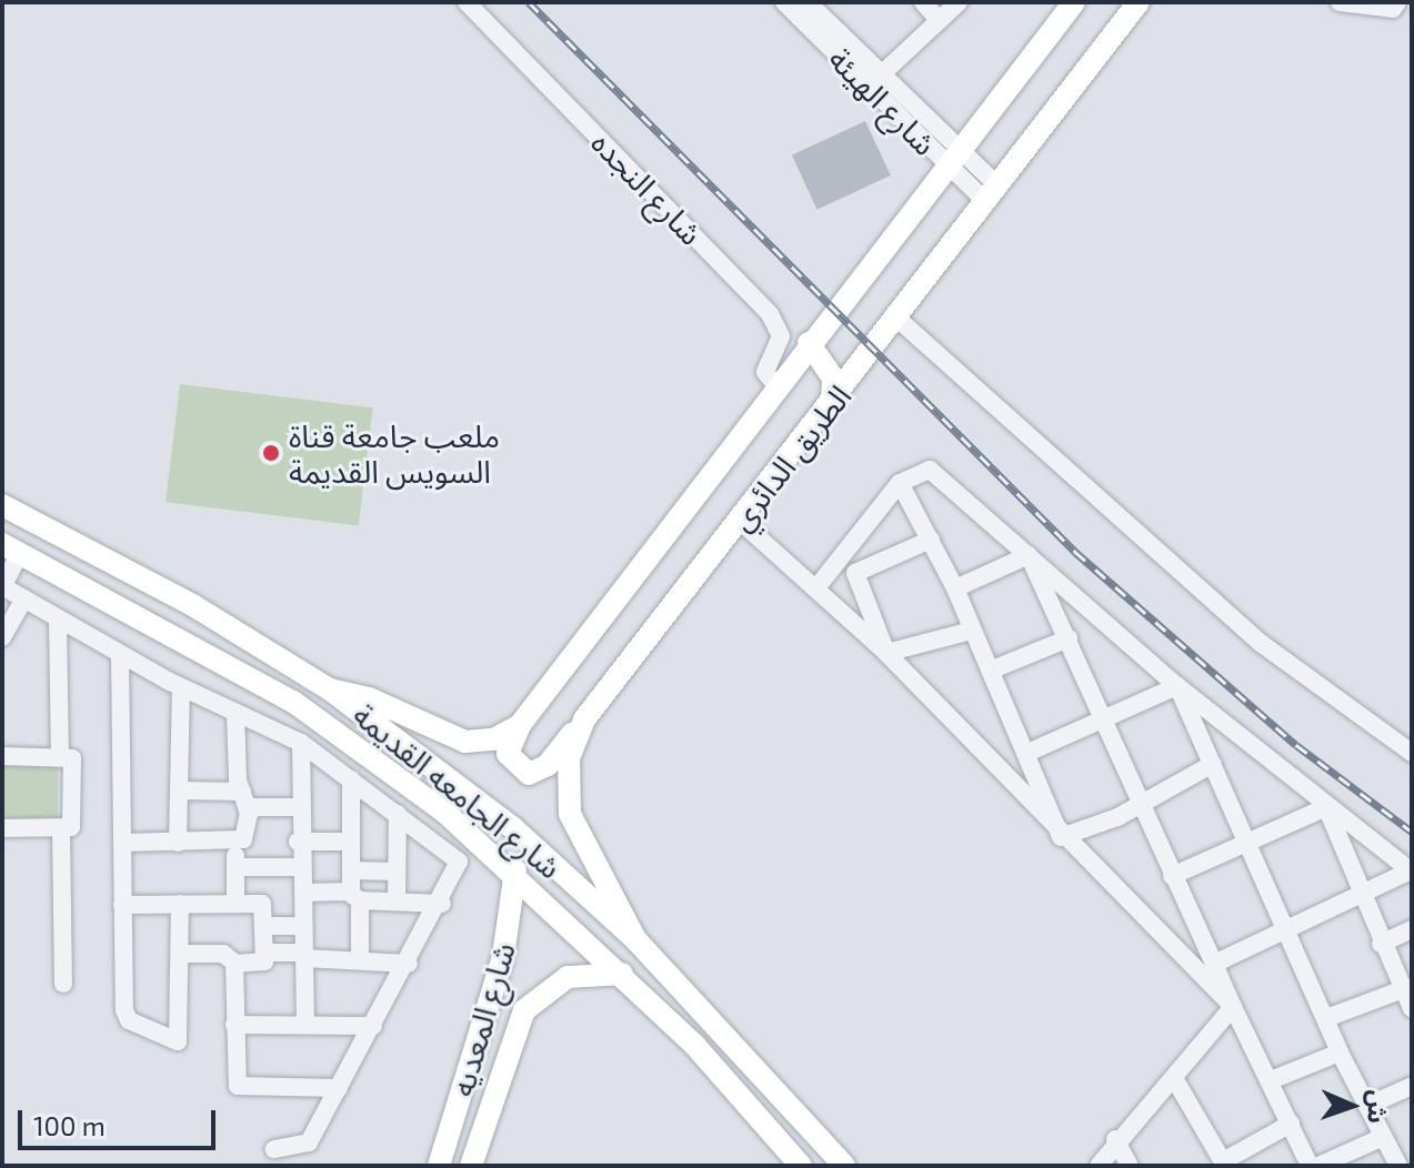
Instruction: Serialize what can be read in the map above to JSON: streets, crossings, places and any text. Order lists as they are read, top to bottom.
{
  "streets": {
    "main road": ["الطريق الدائري", "شارع الجامعه القديمة", "شارع المعديه"],
    "street": ["شارع الهيئة", "شارع النجده"]
  },
  "crossings": [
    ["شارع الهيئة", "الطريق الدائري"],
    ["شارع النجده", "الطريق الدائري"],
    ["الطريق الدائري", "شارع الجامعه القديمة"],
    ["شارع الجامعه القديمة", "شارع المعديه"]
  ],
  "places": ["ملعب جامعة قناة السويس القديمة"],
  "scale_bar": "100 m",
  "north": "right"
}
